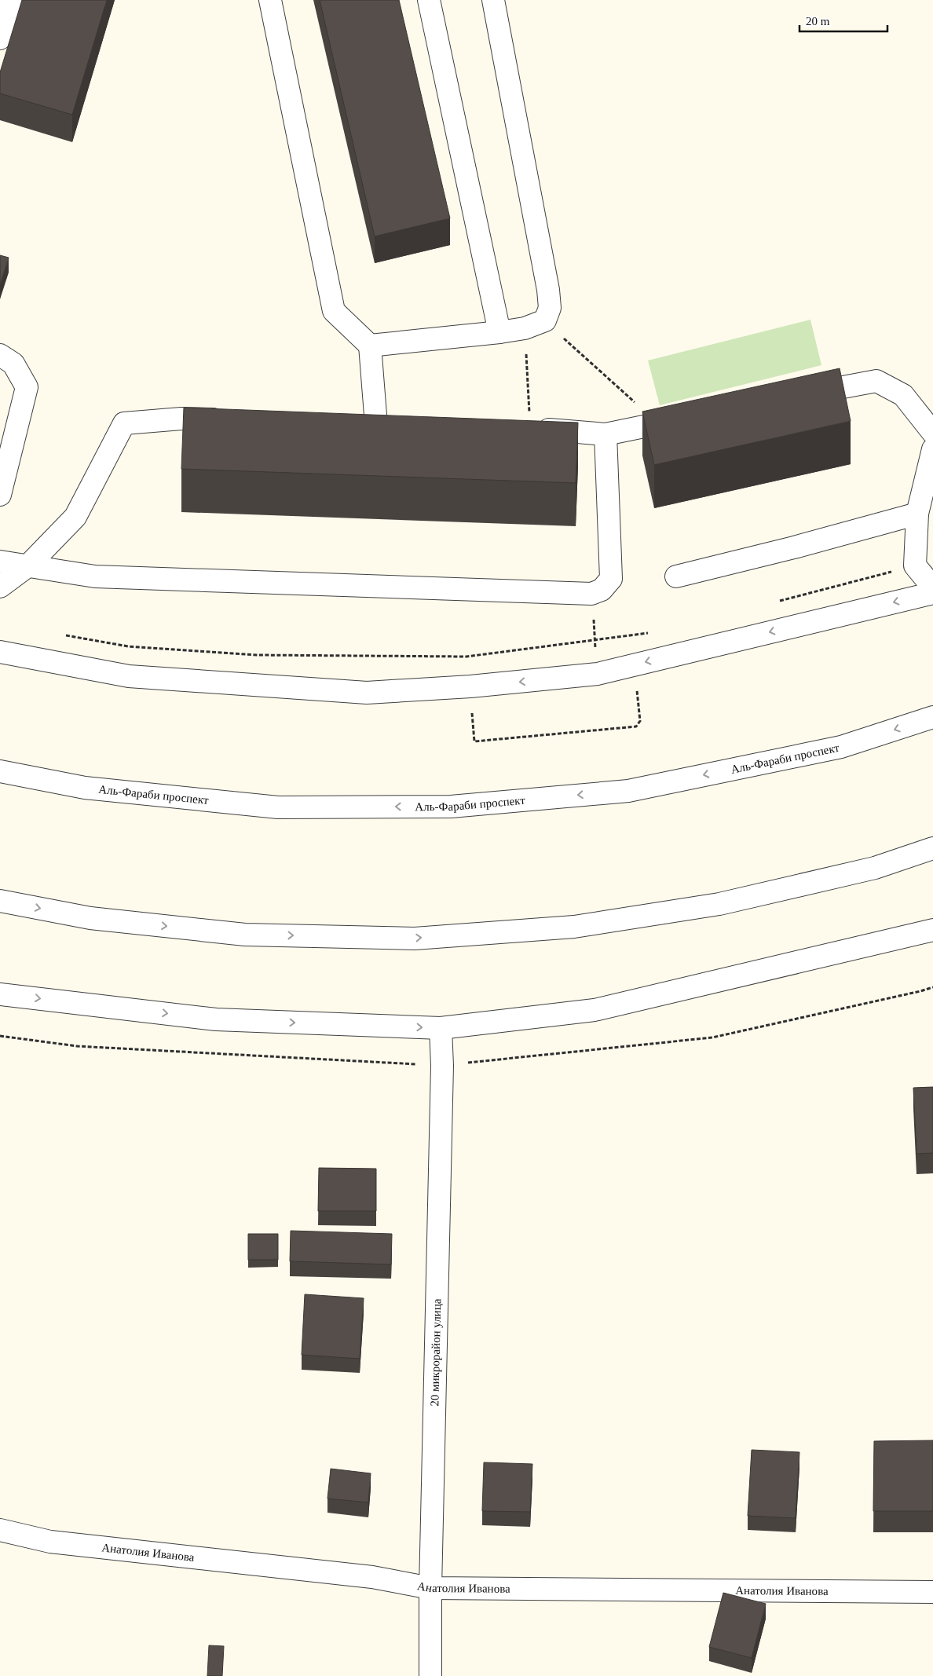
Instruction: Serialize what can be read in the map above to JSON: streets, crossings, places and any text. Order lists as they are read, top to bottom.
{
  "streets": {
    "street": ["Аль-Фараби проспект", "20 микрорайон улица", "Анатолия Иванова"]
  },
  "crossings": [
    ["20 микрорайон улица", "Анатолия Иванова"]
  ],
  "scale_bar": "20 m"
}
